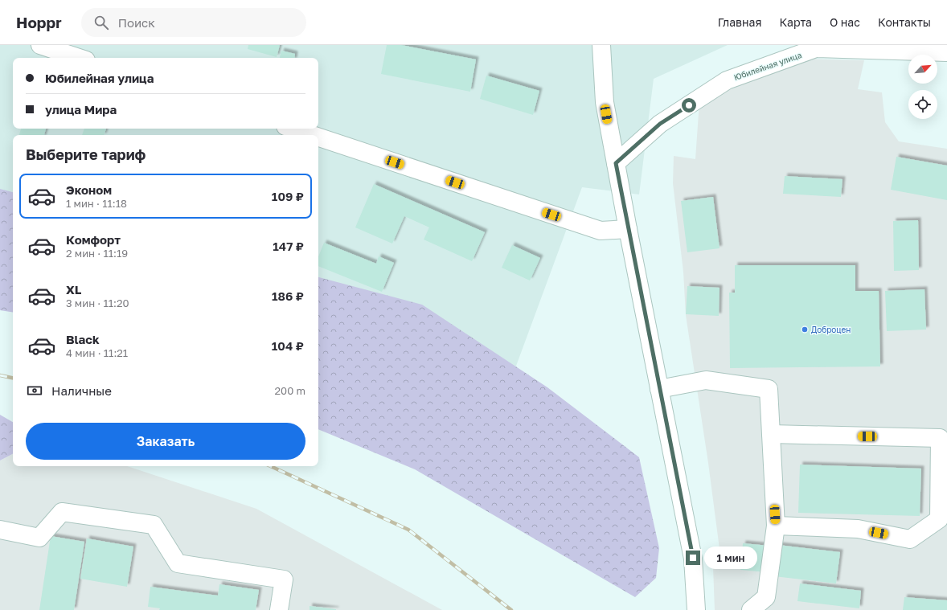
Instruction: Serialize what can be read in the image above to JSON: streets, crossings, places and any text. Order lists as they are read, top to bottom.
{
  "streets": {
    "street": ["Юбилейная улица"]
  },
  "places": ["Доброцен"],
  "north": "top right",
  "page": {
    "header": "Hoppr",
    "search": "Поиск",
    "nav": [
      "Главная",
      "Карта",
      "О нас",
      "Контакты"
    ],
    "banner": ["Юбилейная улица", "улица Мира"],
    "heading": "Выберите тариф",
    "list": [
      {
        "name": "Эконом",
        "note": "1 мин · 11:18",
        "value": "109 ₽"
      },
      {
        "name": "Комфорт",
        "note": "2 мин · 11:19",
        "value": "147 ₽"
      },
      {
        "name": "XL",
        "note": "3 мин · 11:20",
        "value": "186 ₽"
      },
      {
        "name": "Black",
        "note": "4 мин · 11:21",
        "value": "104 ₽"
      }
    ],
    "pay": ["Наличные", "200 m"],
    "buttons": "Заказать",
    "bubble": "1 мин"
  }
}
